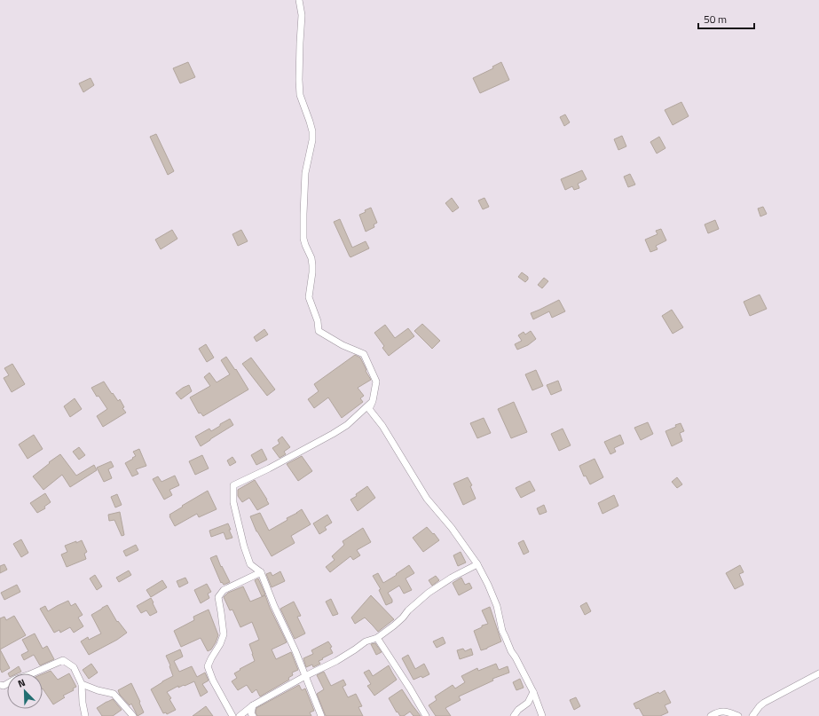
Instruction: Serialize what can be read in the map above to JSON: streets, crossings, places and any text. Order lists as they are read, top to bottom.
{
  "scale_bar": "50 m",
  "north": "top left"
}
